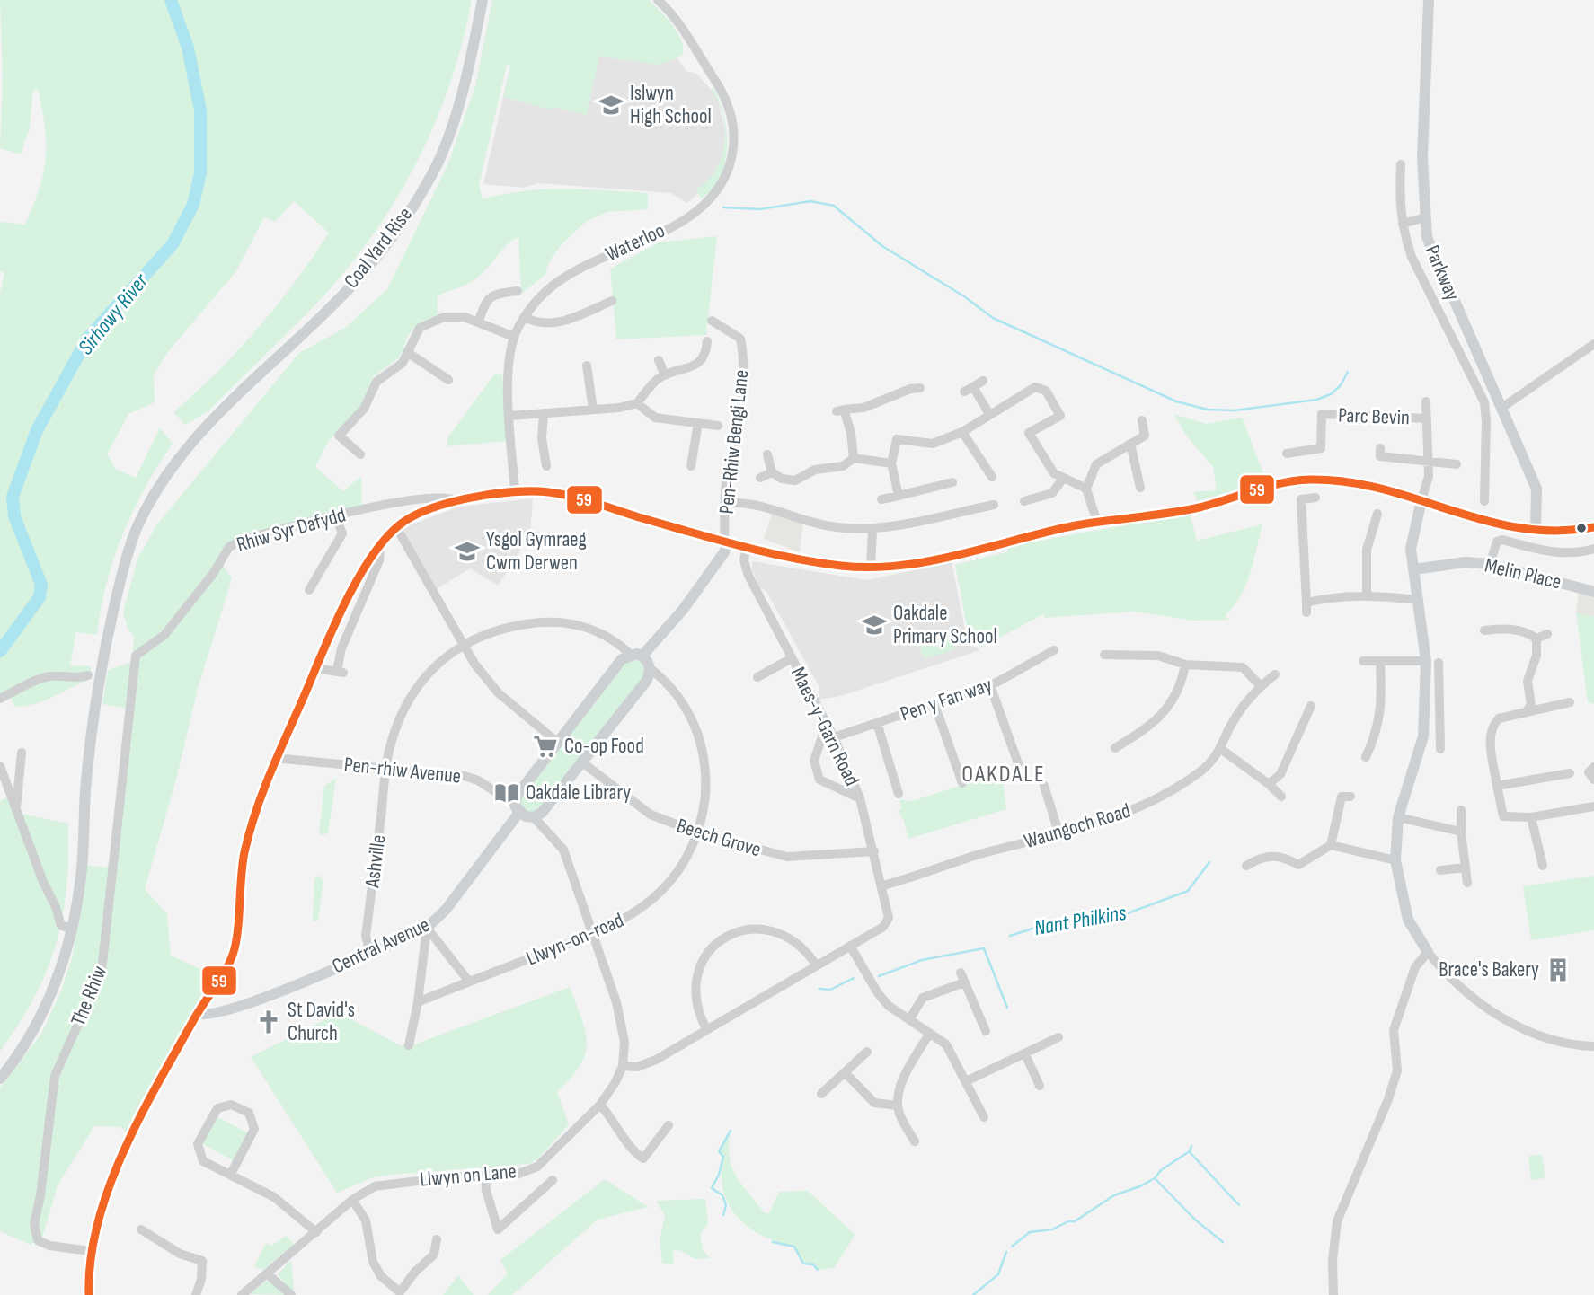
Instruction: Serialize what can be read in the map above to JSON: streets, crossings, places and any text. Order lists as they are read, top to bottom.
{
  "streets": {
    "street": [
      "Waterloo",
      "Coal Yard Rise",
      "Parkway",
      "Parc Bevin",
      "Pen-Rhiw Bengi Lane",
      "Rhiw Syr Dafydd",
      "Melin Place",
      "Pen y Fan way",
      "Maes-y-Garn Road",
      "Pen-rhiw Avenue",
      "Waungoch Road",
      "Beech Grove",
      "Ashville",
      "Llwyn-on-road",
      "Central Avenue",
      "The Rhiw",
      "Llwyn on Lane"
    ]
  },
  "crossings": [
    ["Pen-Rhiw Bengi Lane", "Central Avenue"],
    ["Rhiw Syr Dafydd", "The Rhiw"],
    ["Pen y Fan way", "Maes-y-Garn Road"],
    ["Maes-y-Garn Road", "Waungoch Road"],
    ["Maes-y-Garn Road", "Beech Grove"],
    ["Pen-rhiw Avenue", "Ashville"],
    ["Pen-rhiw Avenue", "Llwyn-on-road"],
    ["Pen-rhiw Avenue", "Central Avenue"],
    ["Pen-rhiw Avenue", "Llwyn on Lane"],
    ["Beech Grove", "Llwyn-on-road"],
    ["Ashville", "Central Avenue"],
    ["Llwyn-on-road", "Llwyn on Lane"]
  ],
  "districts": ["OAKDALE"],
  "water": ["Sirhowy River", "Nant Philkins"],
  "places": {
    "school or university": ["Islwyn High School", "Ysgol Gymraeg Cwm Derwen", "Oakdale Primary School"],
    "supermarket": ["Co-op Food"],
    "library": ["Oakdale Library"],
    "building": ["Brace's Bakery"],
    "church": ["St David's Church"]
  },
  "lines": ["transit line 59"]
}
